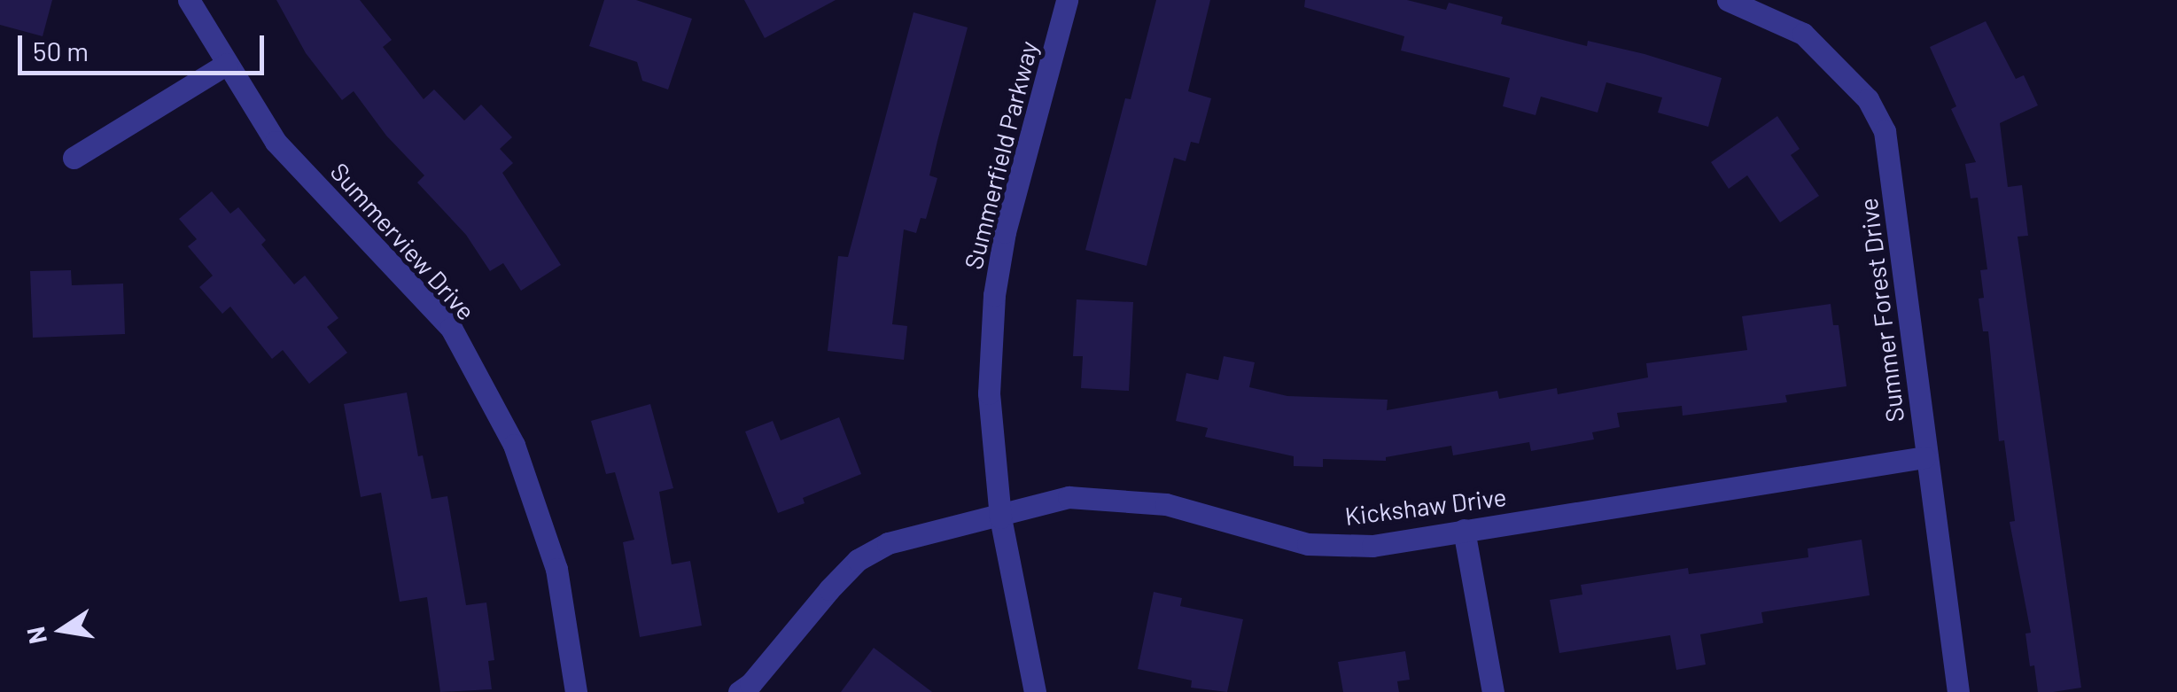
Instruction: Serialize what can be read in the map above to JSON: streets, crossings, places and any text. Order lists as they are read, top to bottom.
{
  "streets": {
    "street": [
      "Summerfield Parkway",
      "Summerview Drive",
      "Summer Forest Drive",
      "Kickshaw Drive"
    ]
  },
  "crossings": [
    ["Summerfield Parkway", "Kickshaw Drive"],
    ["Summer Forest Drive", "Kickshaw Drive"]
  ],
  "scale_bar": "50 m",
  "north": "left"
}
